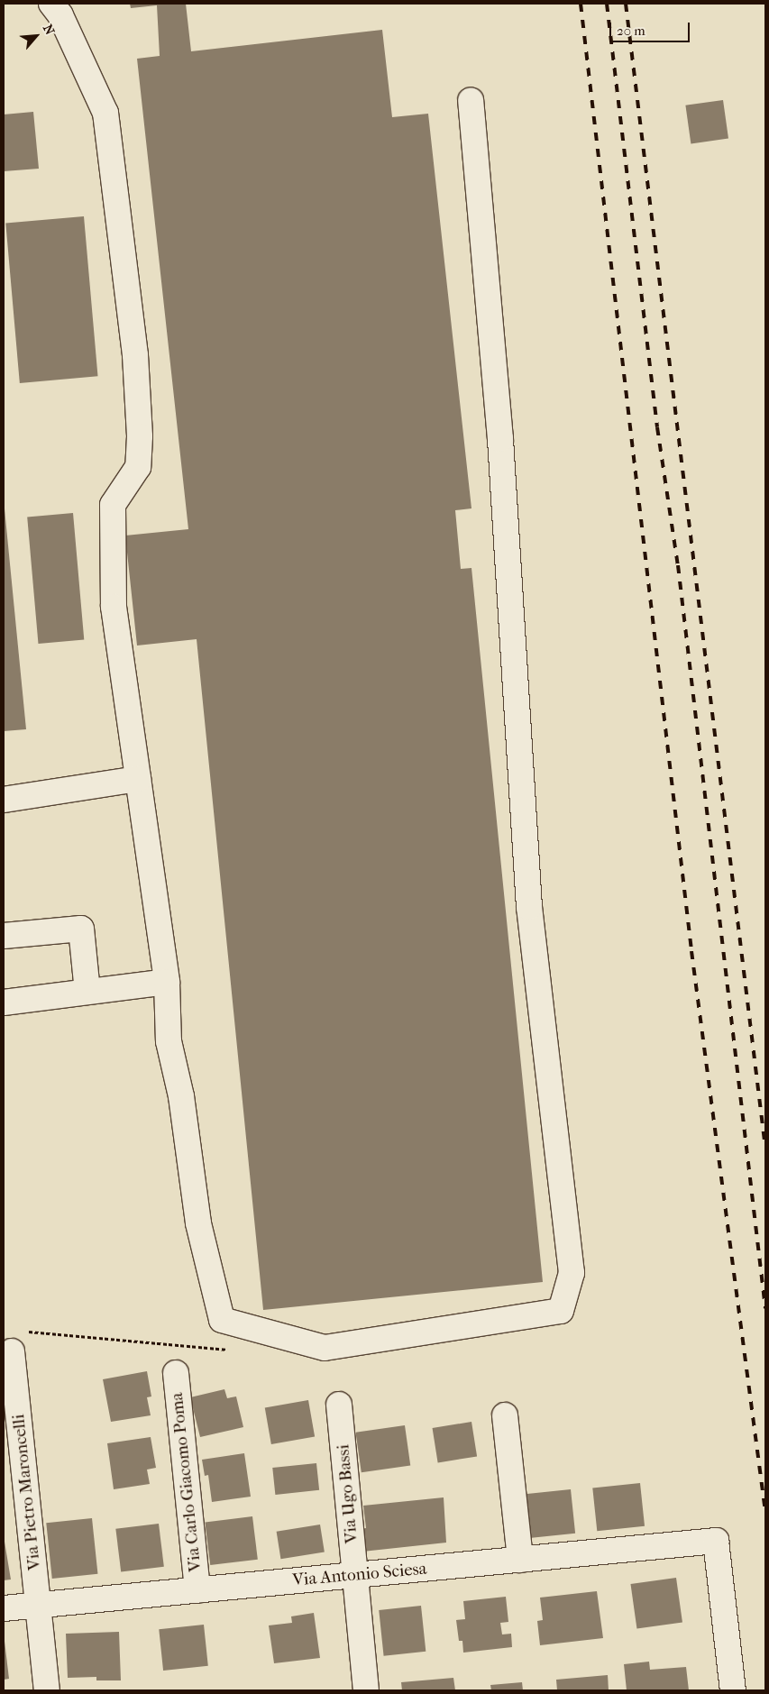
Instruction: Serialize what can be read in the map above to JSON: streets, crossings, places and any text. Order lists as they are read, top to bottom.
{
  "streets": {
    "street": [
      "Via Carlo Giacomo Poma",
      "Via Pietro Maroncelli",
      "Via Ugo Bassi",
      "Via Antonio Sciesa"
    ]
  },
  "crossings": [
    ["Via Carlo Giacomo Poma", "Via Antonio Sciesa"],
    ["Via Pietro Maroncelli", "Via Antonio Sciesa"],
    ["Via Ugo Bassi", "Via Antonio Sciesa"]
  ],
  "scale_bar": "20 m",
  "north": "top right"
}
